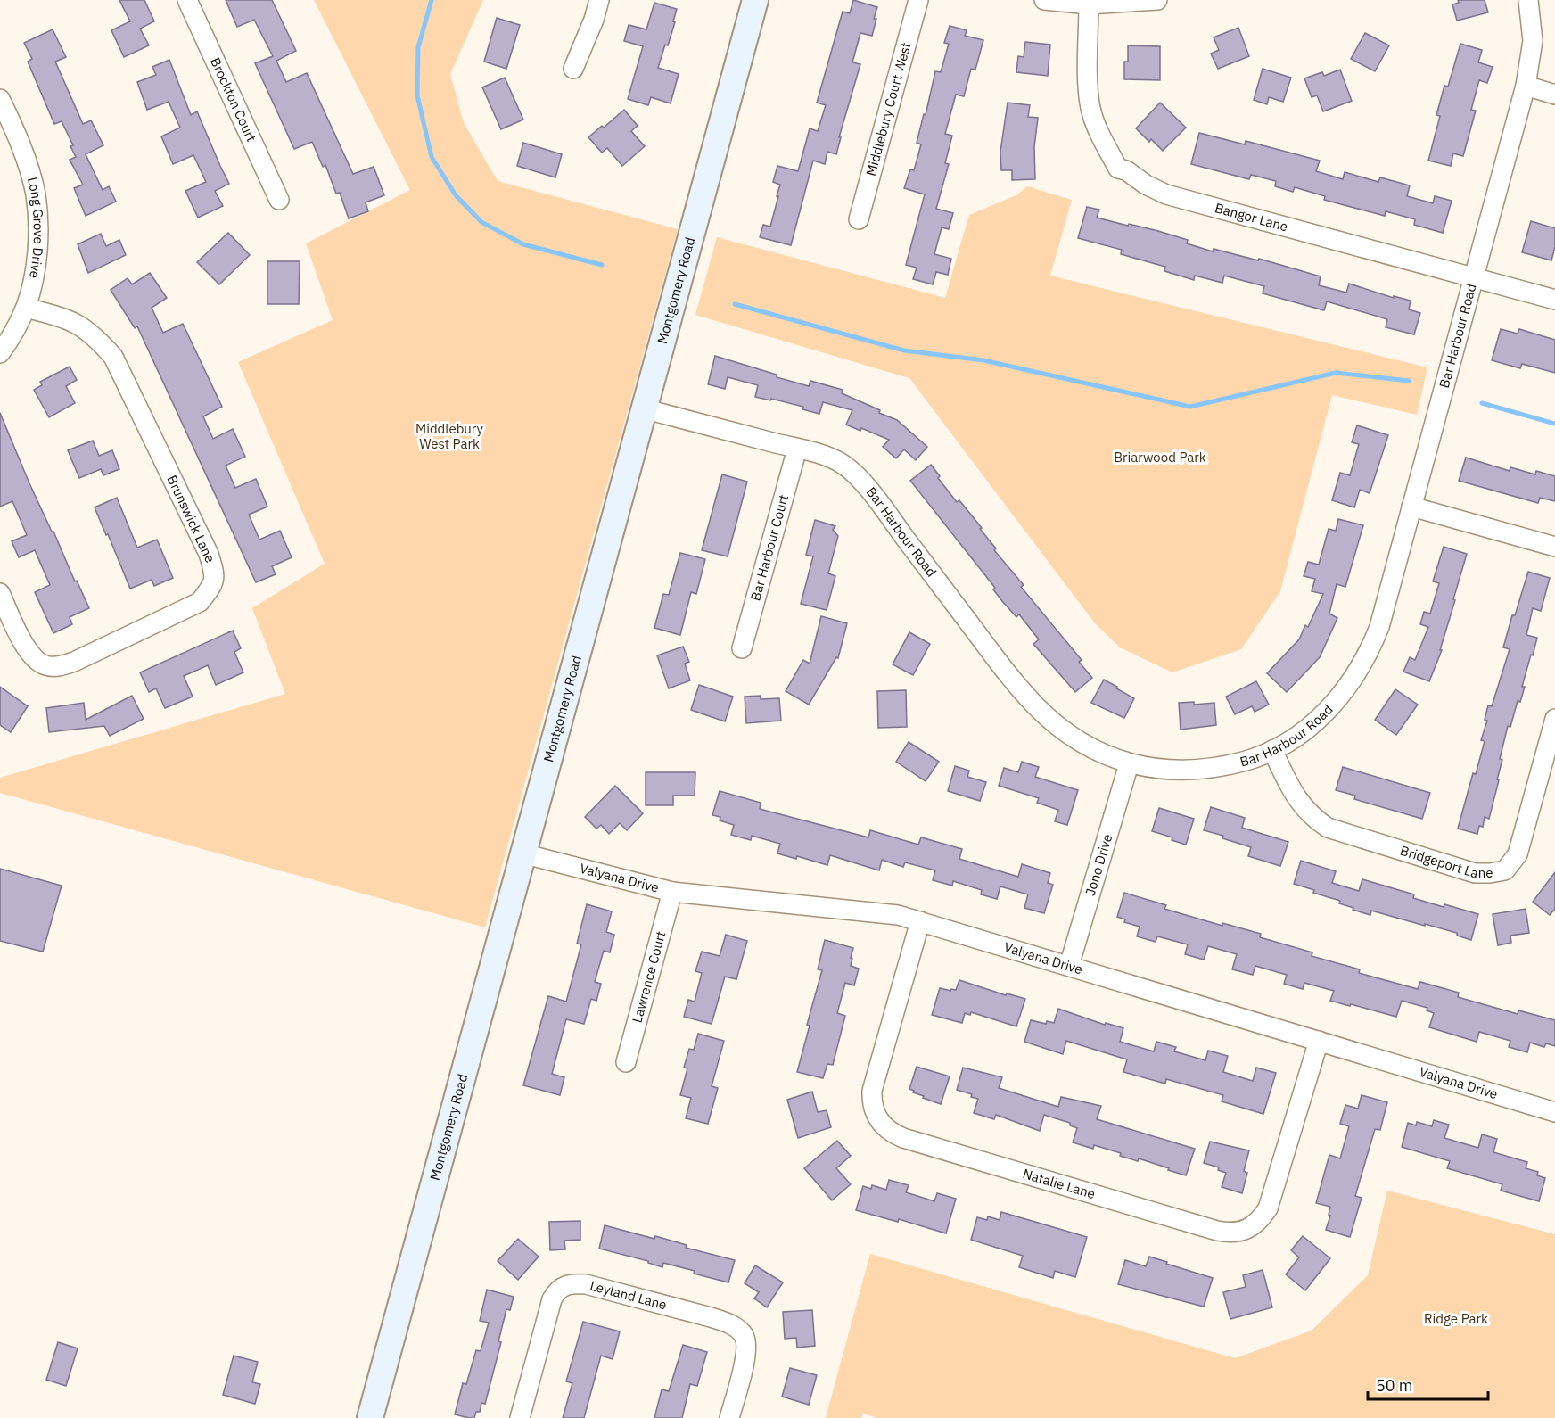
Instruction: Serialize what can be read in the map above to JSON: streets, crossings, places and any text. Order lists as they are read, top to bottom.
{
  "streets": {
    "street": [
      "Brockton Court",
      "Middlebury Court West",
      "Bangor Lane",
      "Long Grove Drive",
      "Montgomery Road",
      "Bar Harbour Road",
      "Brunswick Lane",
      "Bar Harbour Court",
      "Bridgeport Lane",
      "Jono Drive",
      "Valyana Drive",
      "Lawrence Court",
      "Natalie Lane",
      "Leyland Lane"
    ]
  },
  "crossings": [
    ["Bangor Lane", "Bar Harbour Road"],
    ["Long Grove Drive", "Brunswick Lane"],
    ["Montgomery Road", "Bar Harbour Road"],
    ["Montgomery Road", "Valyana Drive"],
    ["Bar Harbour Road", "Bar Harbour Court"],
    ["Bar Harbour Road", "Bridgeport Lane"],
    ["Bar Harbour Road", "Jono Drive"],
    ["Jono Drive", "Valyana Drive"],
    ["Valyana Drive", "Lawrence Court"],
    ["Valyana Drive", "Natalie Lane"]
  ],
  "parks": ["Middlebury West Park", "Briarwood Park", "Ridge Park"],
  "scale_bar": "50 m"
}
